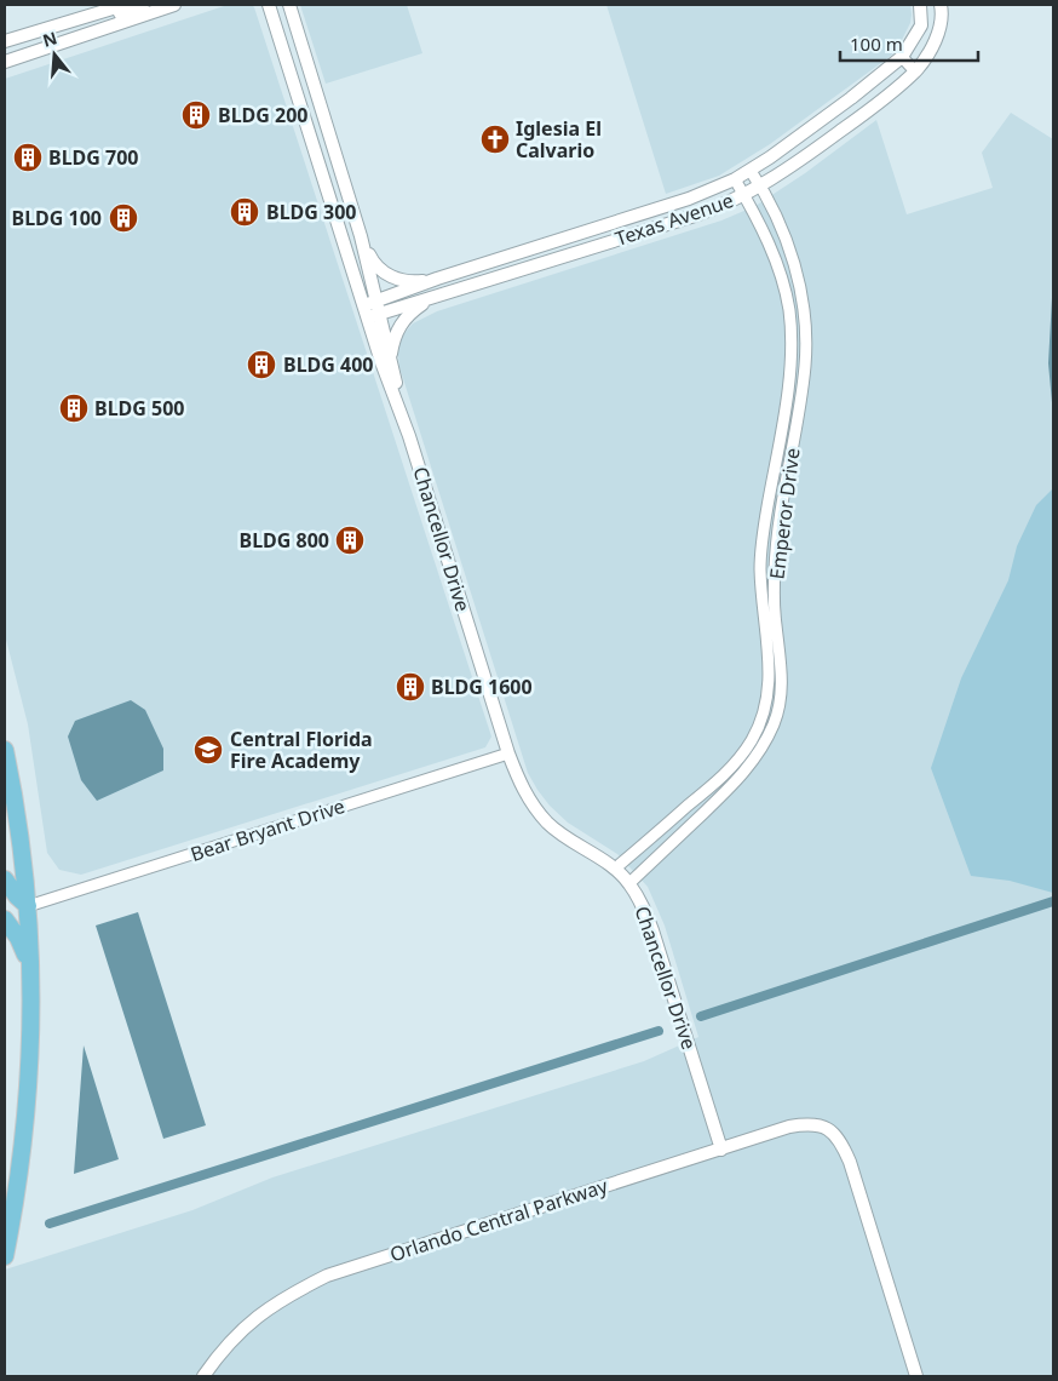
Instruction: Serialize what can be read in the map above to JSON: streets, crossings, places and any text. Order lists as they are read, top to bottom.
{
  "streets": {
    "street": [
      "Texas Avenue",
      "Emperor Drive",
      "Chancellor Drive",
      "Bear Bryant Drive",
      "Orlando Central Parkway"
    ]
  },
  "crossings": [
    ["Texas Avenue", "Emperor Drive"],
    ["Texas Avenue", "Chancellor Drive"],
    ["Emperor Drive", "Chancellor Drive"],
    ["Chancellor Drive", "Bear Bryant Drive"],
    ["Chancellor Drive", "Orlando Central Parkway"]
  ],
  "places": {
    "building": [
      "BLDG 200",
      "BLDG 700",
      "BLDG 300",
      "BLDG 100",
      "BLDG 400",
      "BLDG 500",
      "BLDG 800",
      "BLDG 1600"
    ],
    "church": ["Iglesia El Calvario"],
    "school or university": ["Central Florida Fire Academy"]
  },
  "scale_bar": "100 m",
  "north": "top"
}
